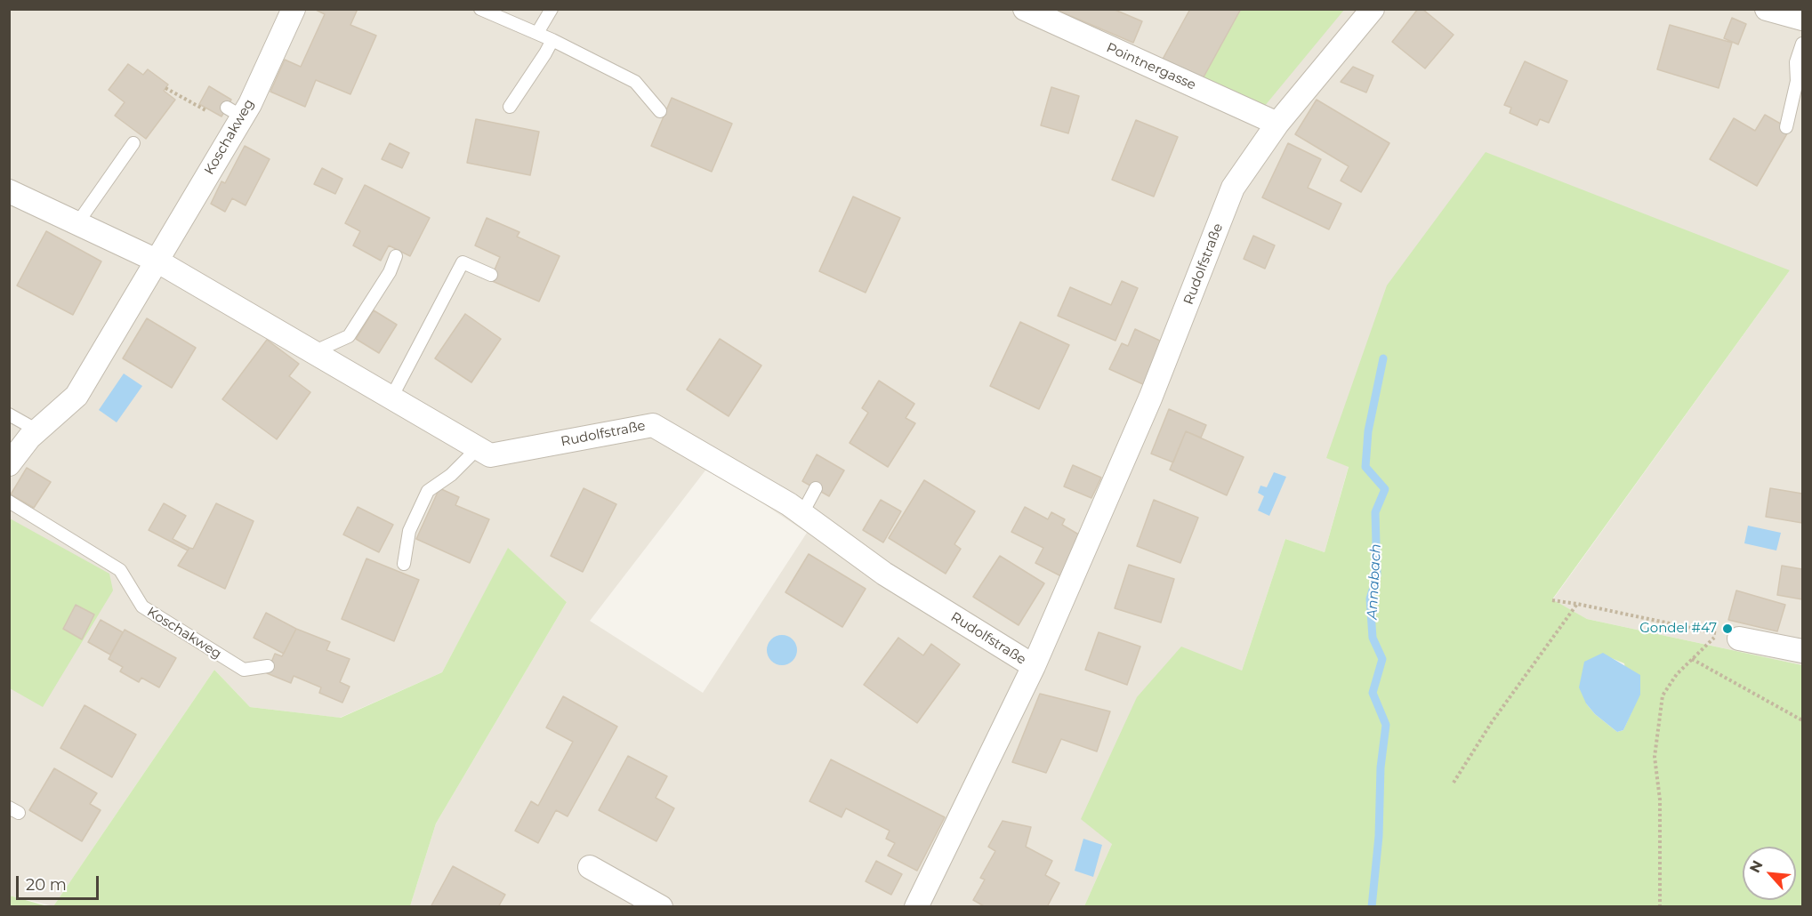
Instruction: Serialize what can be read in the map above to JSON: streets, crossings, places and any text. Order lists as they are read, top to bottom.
{
  "streets": {
    "street": ["Pointnergasse", "Koschakweg", "Rudolfstraße"]
  },
  "crossings": [
    ["Pointnergasse", "Rudolfstraße"],
    ["Koschakweg", "Rudolfstraße"]
  ],
  "water": ["Annabach"],
  "places": ["Gondel #47"],
  "scale_bar": "20 m",
  "north": "top left"
}
